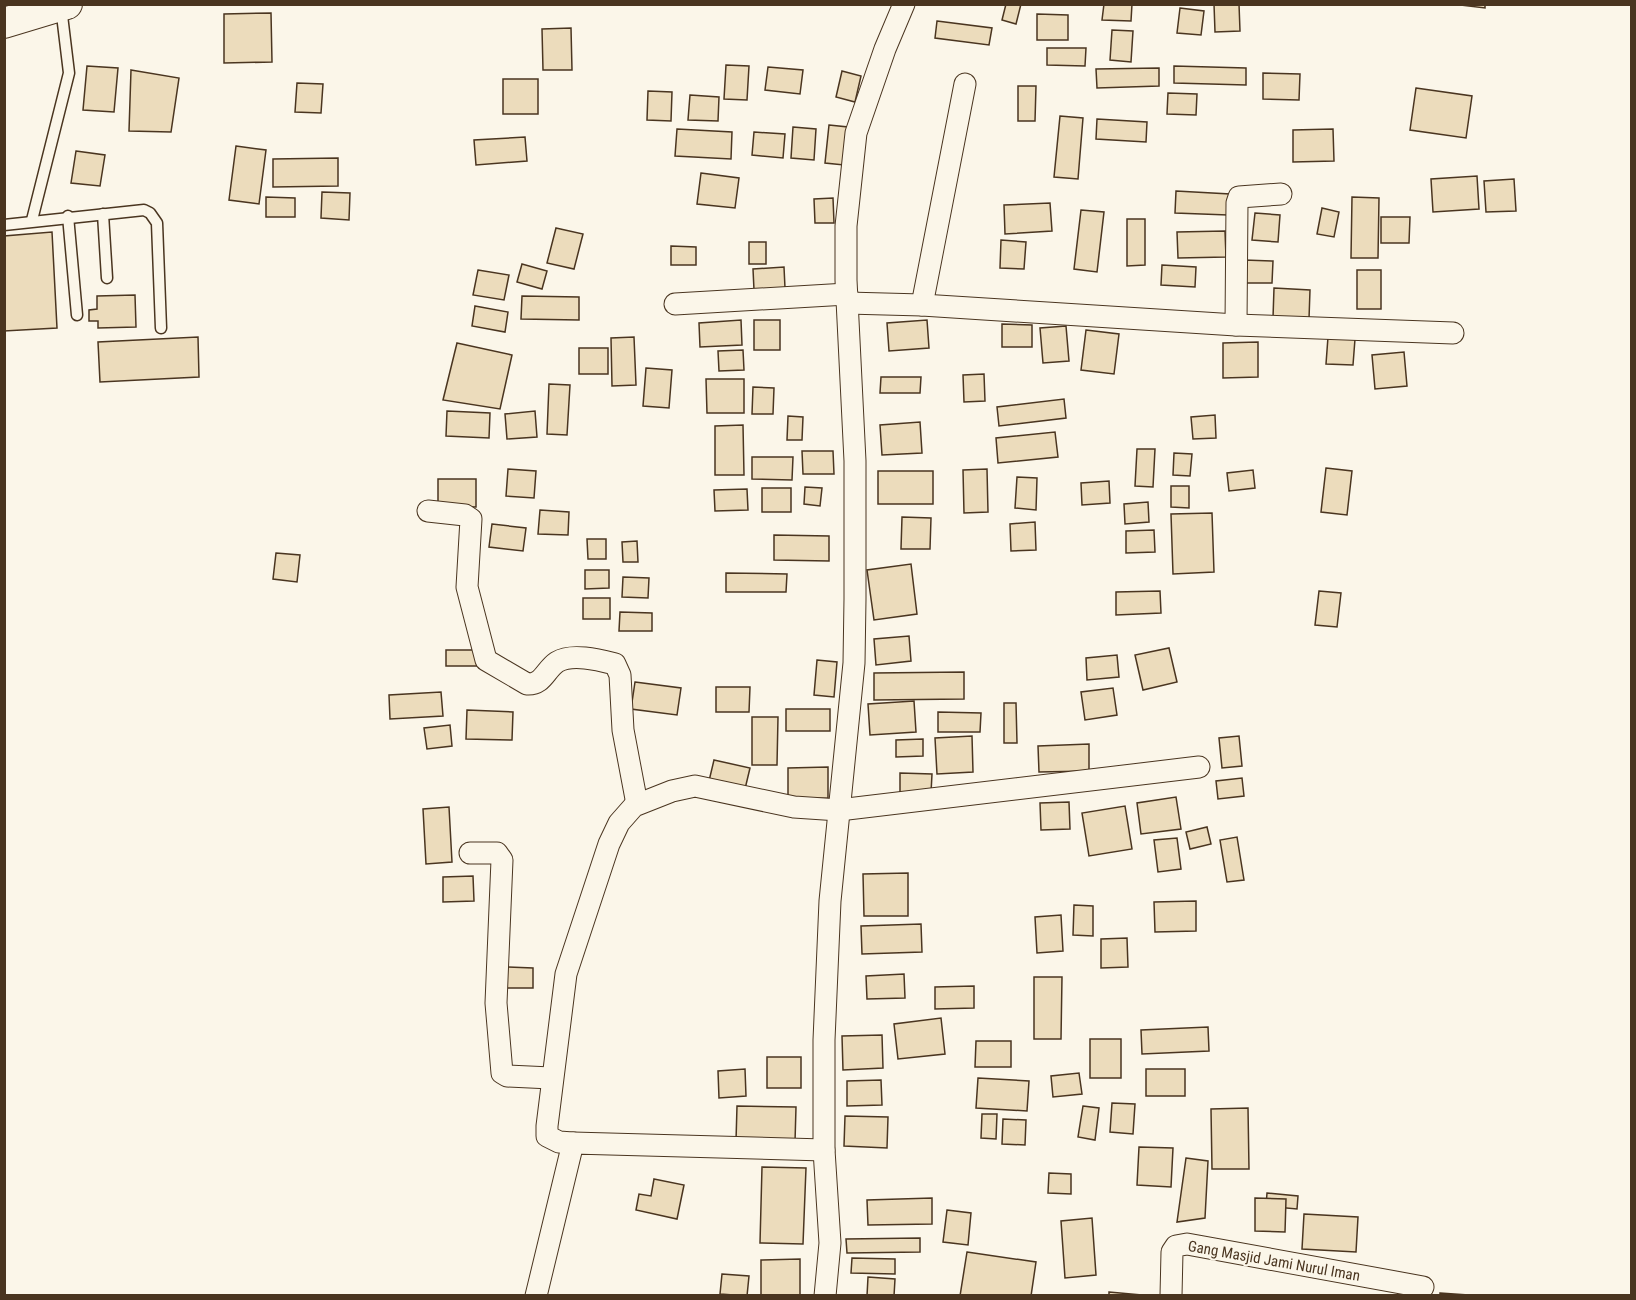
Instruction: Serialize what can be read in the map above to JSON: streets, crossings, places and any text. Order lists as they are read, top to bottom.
{
  "streets": {
    "street": ["Gang Masjid Jami Nurul Iman"]
  }
}
